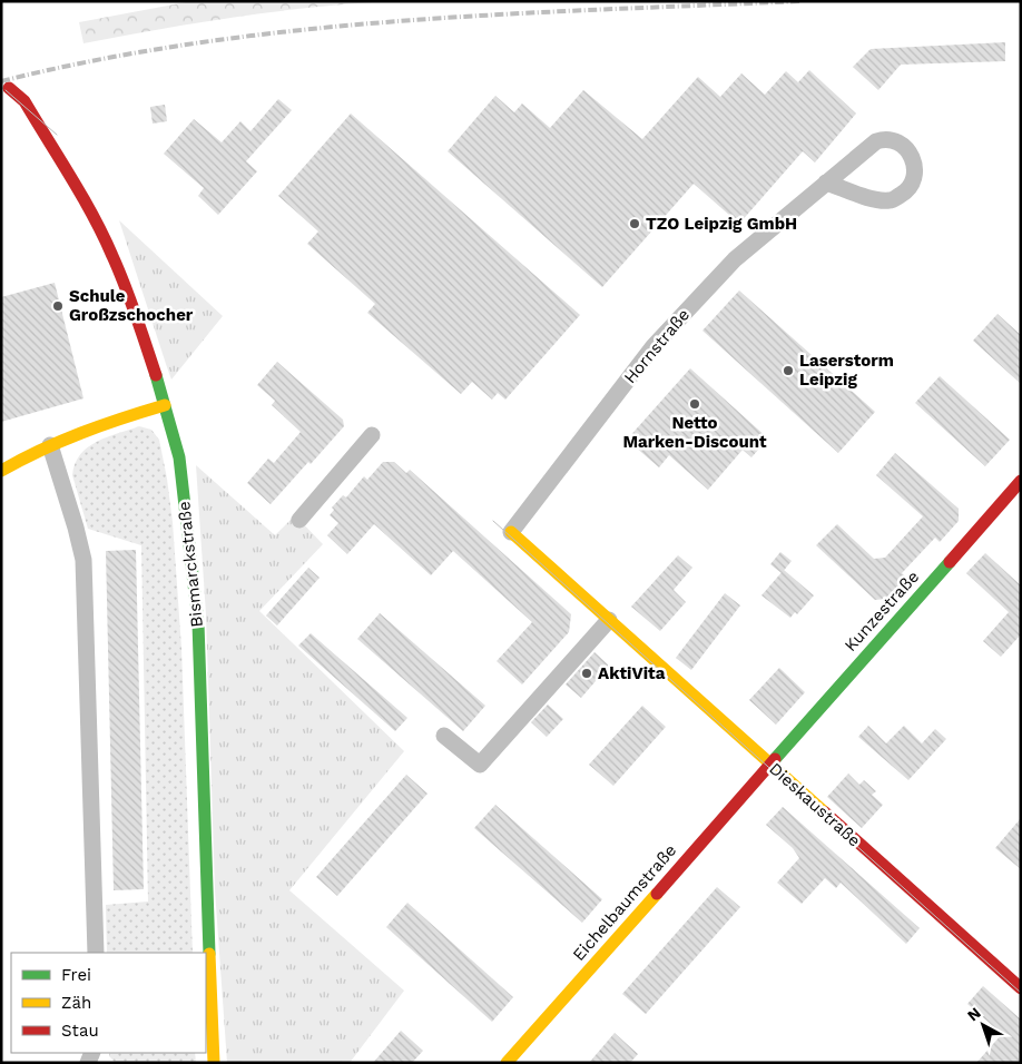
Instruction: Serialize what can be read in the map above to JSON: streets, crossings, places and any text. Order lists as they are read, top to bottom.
{
  "streets": {
    "street": [
      "Hornstraße",
      "Bismarckstraße",
      "Kunzestraße",
      "Dieskaustraße",
      "Eichelbaumstraße"
    ]
  },
  "crossings": [
    ["Hornstraße", "Dieskaustraße"],
    ["Kunzestraße", "Dieskaustraße"],
    ["Kunzestraße", "Eichelbaumstraße"],
    ["Dieskaustraße", "Eichelbaumstraße"]
  ],
  "places": [
    "TZO Leipzig GmbH",
    "Schule Großzschocher",
    "Laserstorm Leipzig",
    "Netto Marken-Discount",
    "AktiVita"
  ],
  "legend": ["Frei", "Zäh", "Stau"],
  "north": "top left"
}
